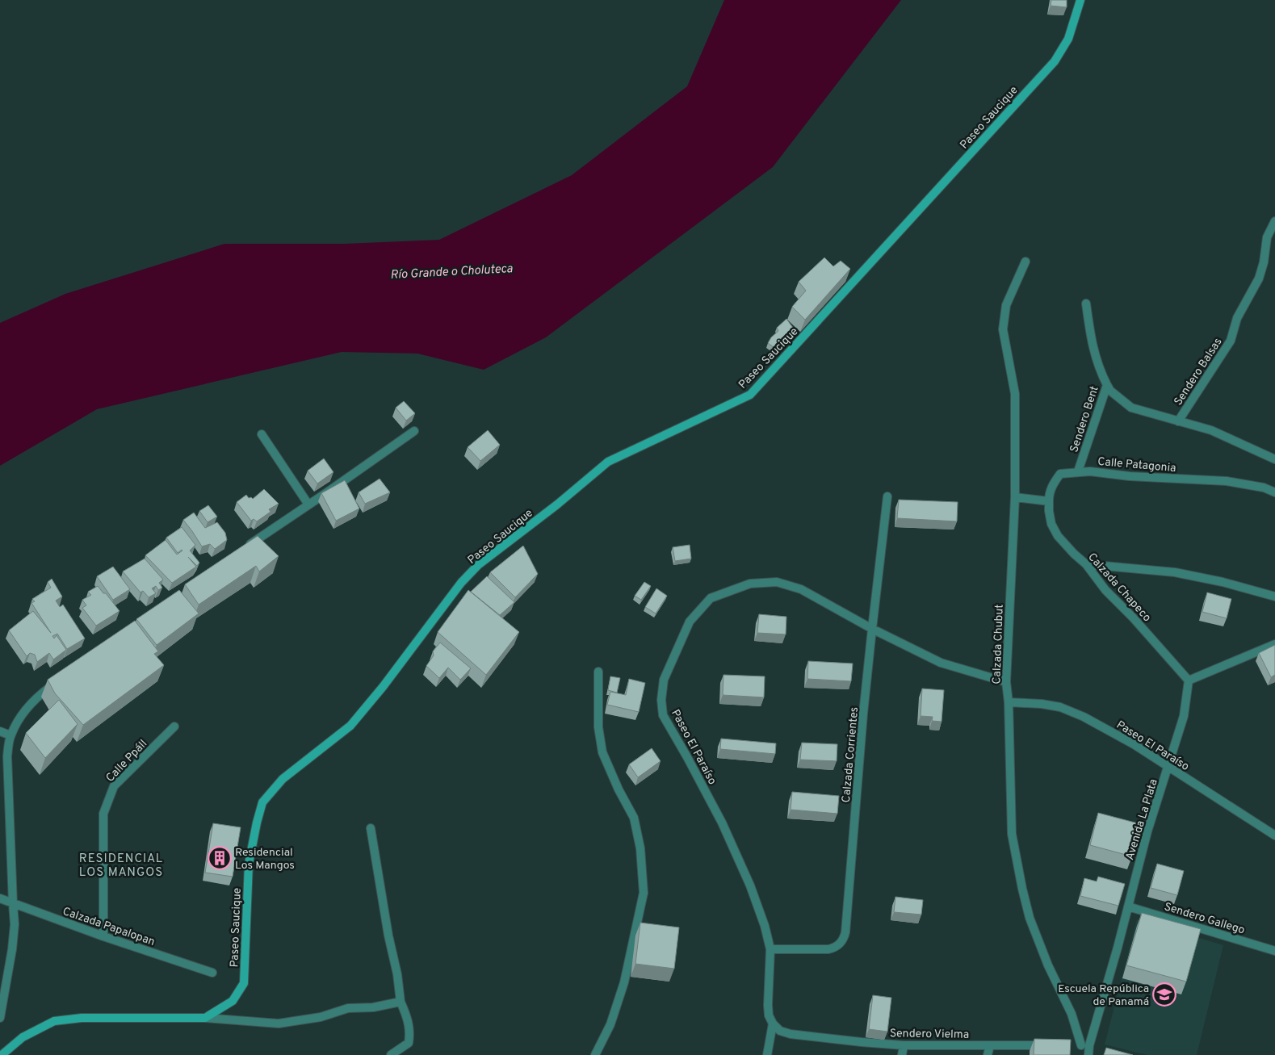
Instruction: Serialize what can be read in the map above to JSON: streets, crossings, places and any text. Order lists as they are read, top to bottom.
{
  "streets": {
    "street": [
      "Paseo Saucique",
      "Sendero Balsas",
      "Sendero Bent",
      "Calle Patagonia",
      "Calzada Chapeco",
      "Calzada Chubut",
      "Paseo El Paraíso",
      "Calzada Corrientes",
      "Calle Ppáll",
      "Avenida La Plata",
      "Sendero Gallego",
      "Calzada Papalopan",
      "Sendero Vielma"
    ]
  },
  "crossings": [
    ["Sendero Bent", "Calle Patagonia"],
    ["Calle Patagonia", "Calzada Chapeco"],
    ["Calzada Chapeco", "Avenida La Plata"],
    ["Calzada Chubut", "Paseo El Paraíso"],
    ["Calzada Chubut", "Avenida La Plata"],
    ["Paseo El Paraíso", "Calzada Corrientes"],
    ["Paseo El Paraíso", "Avenida La Plata"],
    ["Paseo El Paraíso", "Sendero Vielma"],
    ["Calle Ppáll", "Calzada Papalopan"],
    ["Avenida La Plata", "Sendero Gallego"]
  ],
  "districts": ["RESIDENCIAL LOS MANGOS"],
  "water": ["Río Grande o Choluteca"],
  "places": {
    "building": ["Residencial Los Mangos"],
    "school or university": ["Escuela República de Panamá"]
  }
}
